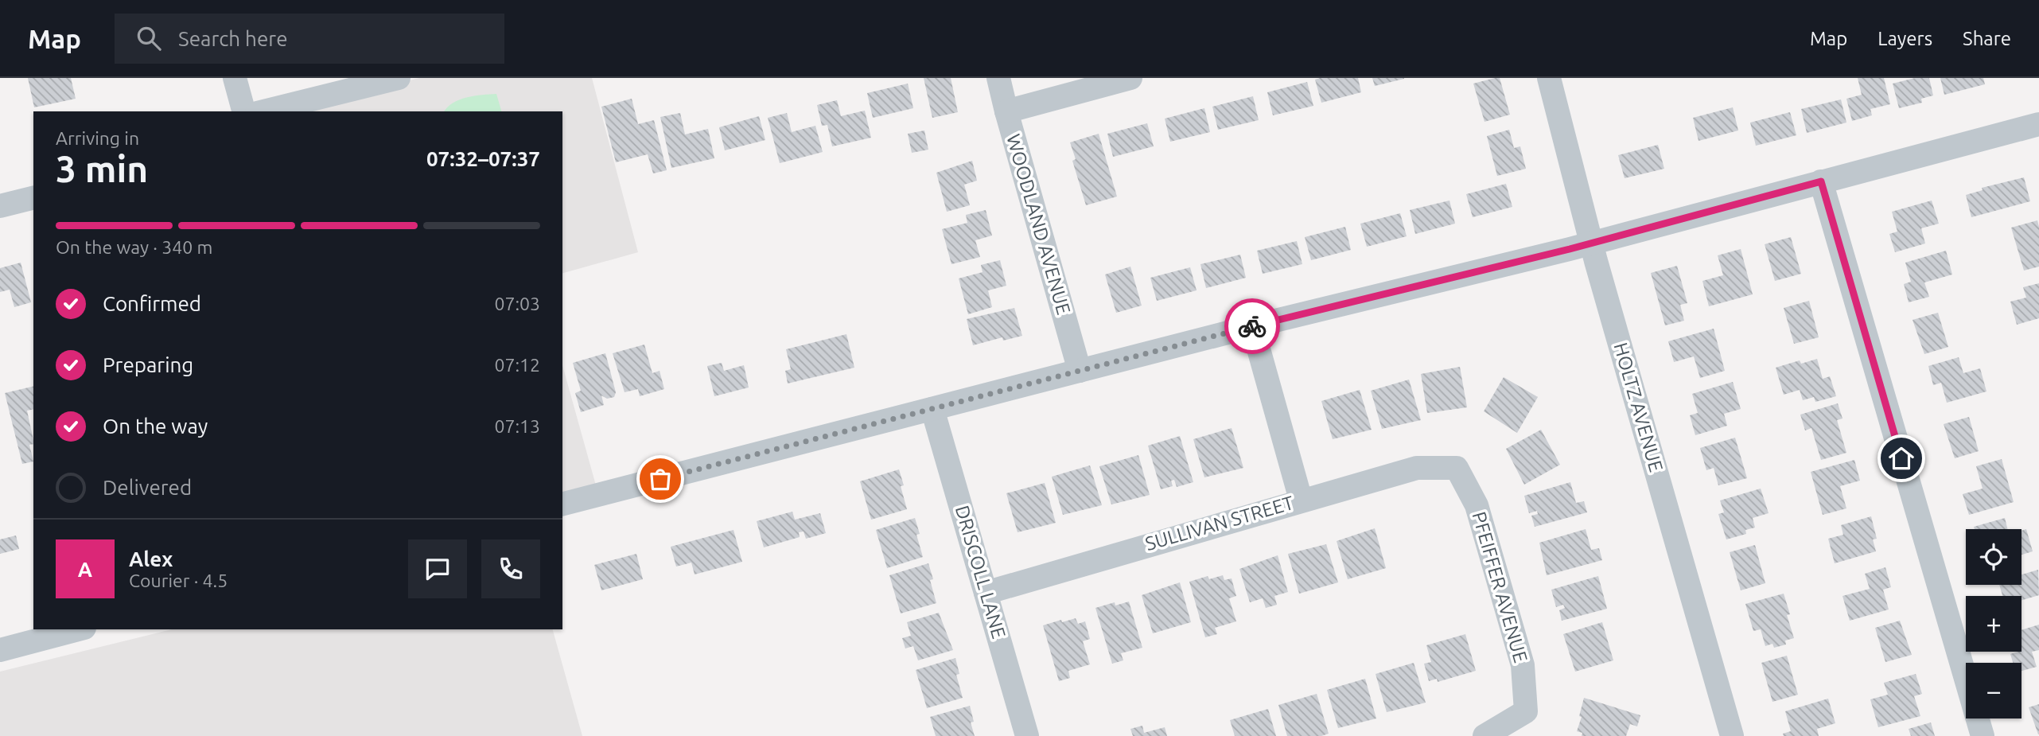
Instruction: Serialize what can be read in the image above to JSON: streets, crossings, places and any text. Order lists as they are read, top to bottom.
{
  "streets": {
    "street": [
      "WOODLAND AVENUE",
      "HOLTZ AVENUE",
      "SULLIVAN STREET",
      "DRISCOLL LANE",
      "PFEIFFER AVENUE"
    ]
  },
  "crossings": [
    ["SULLIVAN STREET", "DRISCOLL LANE"],
    ["SULLIVAN STREET", "PFEIFFER AVENUE"]
  ],
  "page": {
    "header": "Map",
    "search": "Search here",
    "nav": ["Map", "Layers", "Share"],
    "heading": ["3 min", "Arriving in", "07:32–07:37"],
    "panel": ["Alex", "Courier · 4.5"],
    "bar": "On the way · 340 m",
    "list": [
      ["Confirmed", "07:03"],
      ["Preparing", "07:12"],
      ["On the way", "07:13"],
      "Delivered"
    ],
    "map_buttons": ["+", "−"],
    "round": "A"
  }
}
